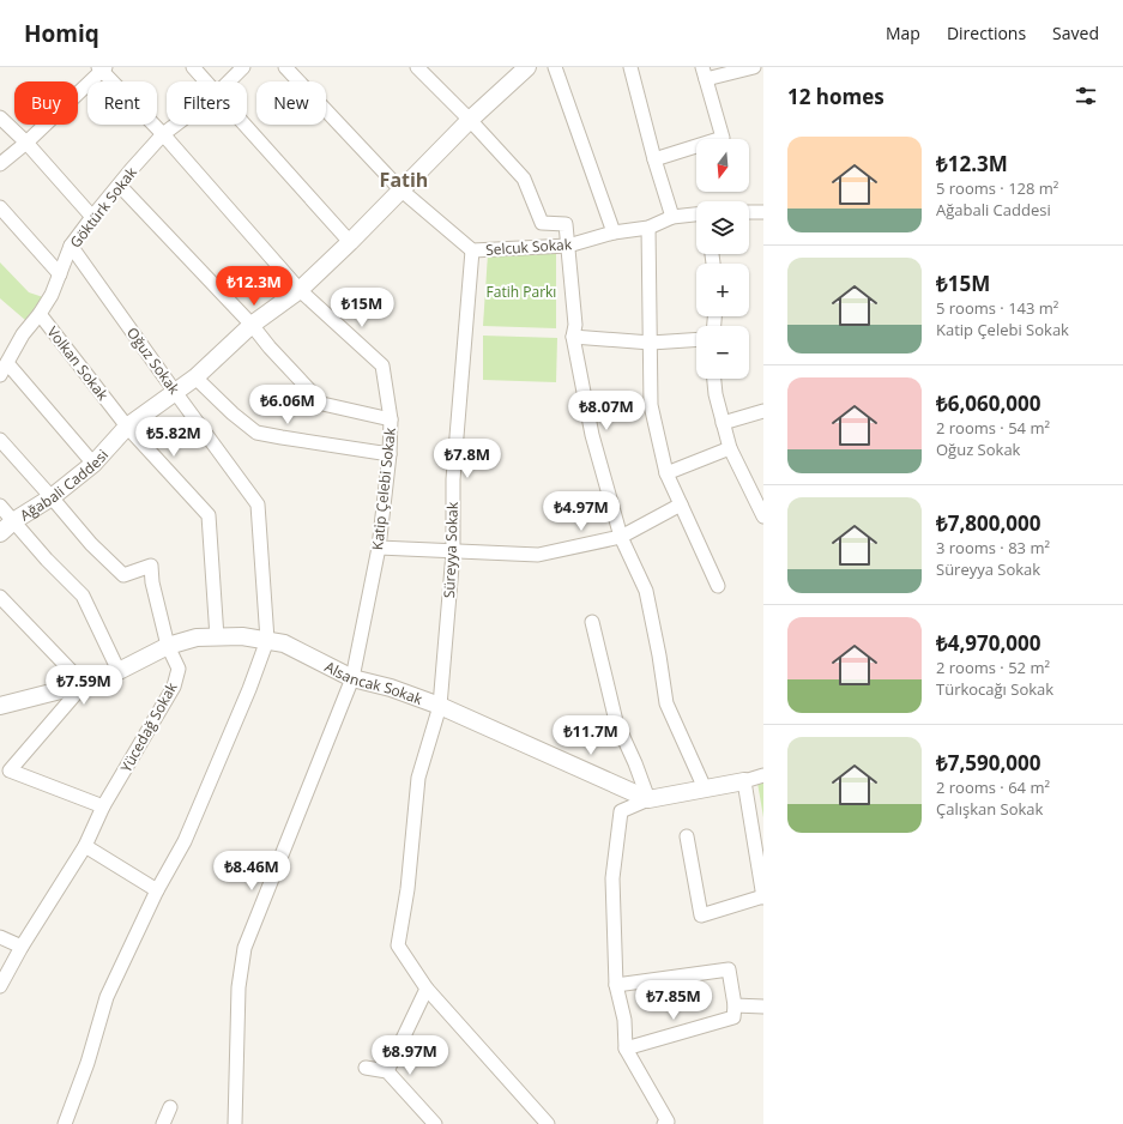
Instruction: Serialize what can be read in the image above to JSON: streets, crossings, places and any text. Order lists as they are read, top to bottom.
{
  "streets": {
    "street": [
      "Göktürk Sokak",
      "Selcuk Sokak",
      "Oğuz Sokak",
      "Volkan Sokak",
      "Ağabali Caddesi",
      "Katip Çelebi Sokak",
      "Süreyya Sokak",
      "Alsancak Sokak",
      "Yücedağ Sokak"
    ]
  },
  "crossings": [
    ["Göktürk Sokak", "Oğuz Sokak"],
    ["Göktürk Sokak", "Volkan Sokak"],
    ["Göktürk Sokak", "Katip Çelebi Sokak"],
    ["Selcuk Sokak", "Ağabali Caddesi"],
    ["Selcuk Sokak", "Süreyya Sokak"],
    ["Oğuz Sokak", "Ağabali Caddesi"],
    ["Oğuz Sokak", "Alsancak Sokak"],
    ["Volkan Sokak", "Ağabali Caddesi"],
    ["Volkan Sokak", "Alsancak Sokak"],
    ["Ağabali Caddesi", "Katip Çelebi Sokak"],
    ["Ağabali Caddesi", "Yücedağ Sokak"],
    ["Katip Çelebi Sokak", "Alsancak Sokak"],
    ["Süreyya Sokak", "Alsancak Sokak"],
    ["Alsancak Sokak", "Yücedağ Sokak"]
  ],
  "districts": ["Fatih"],
  "parks": ["Fatih Parkı"],
  "north": "bottom",
  "page": {
    "header": "Homiq",
    "nav": ["Map", "Directions", "Saved"],
    "heading": "12 homes",
    "chip": [
      "Buy",
      "Rent",
      "Filters",
      "New"
    ],
    "list": [
      {
        "name": "₺12.3M",
        "note": "5 rooms · 128 m² · Ağabali Caddesi"
      },
      {
        "name": "₺15M",
        "note": "5 rooms · 143 m² · Katip Çelebi Sokak"
      },
      {
        "name": "₺6,060,000",
        "note": "2 rooms · 54 m² · Oğuz Sokak"
      },
      {
        "name": "₺7,800,000",
        "note": "3 rooms · 83 m² · Süreyya Sokak"
      },
      {
        "name": "₺4,970,000",
        "note": "2 rooms · 52 m² · Türkocağı Sokak"
      },
      {
        "name": "₺7,590,000",
        "note": "2 rooms · 64 m² · Çalışkan Sokak"
      }
    ],
    "map_buttons": ["+", "−"],
    "price": [
      "₺12.3M",
      "₺15M",
      "₺6.06M",
      "₺8.07M",
      "₺5.82M",
      "₺7.8M",
      "₺4.97M",
      "₺7.59M",
      "₺11.7M",
      "₺8.46M",
      "₺7.85M",
      "₺8.97M"
    ]
  }
}
